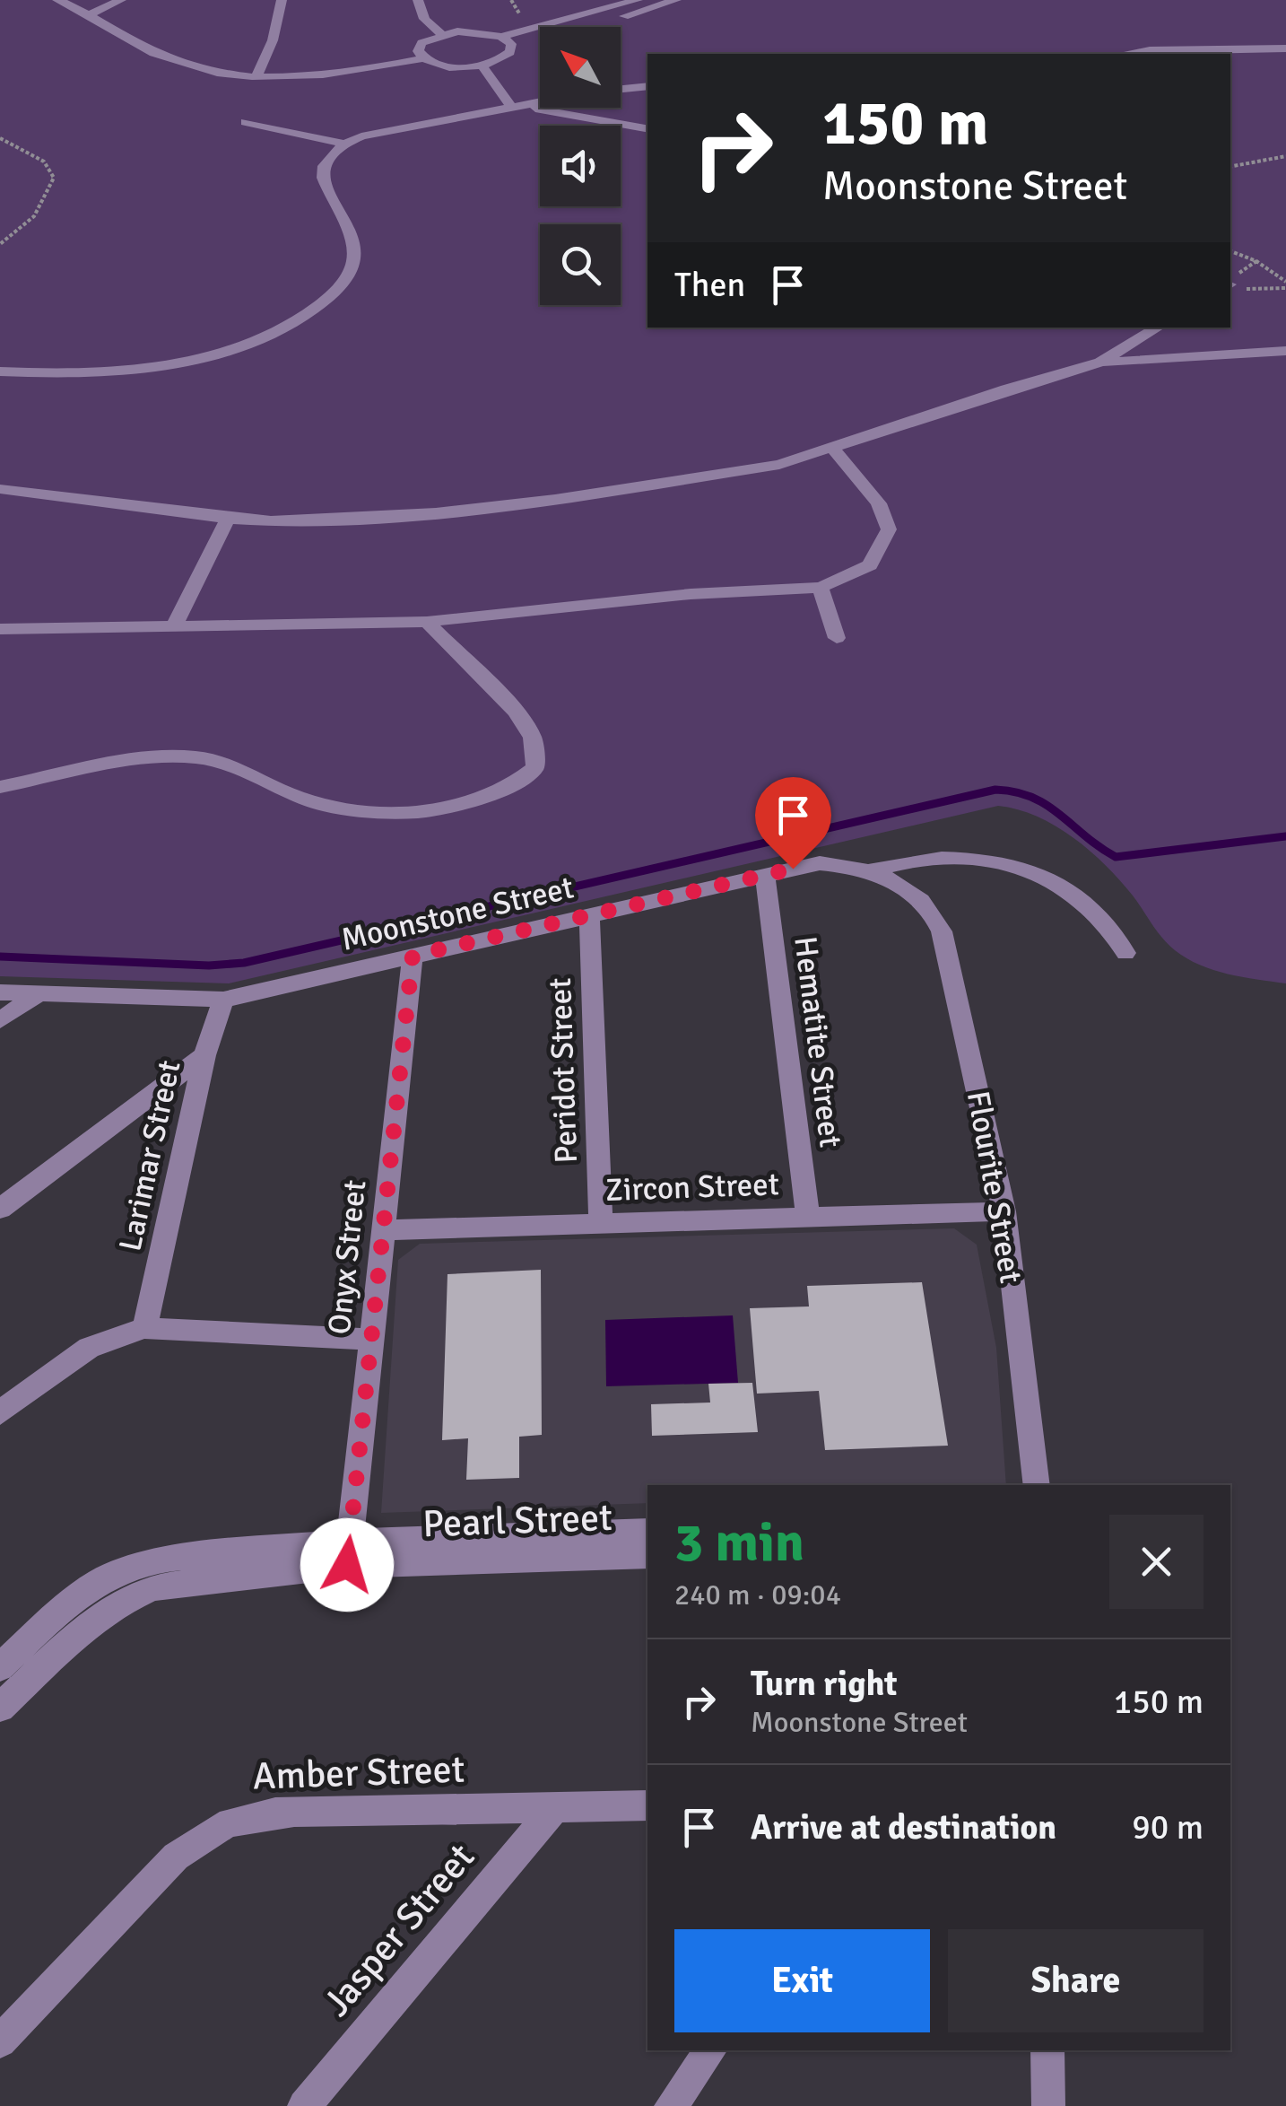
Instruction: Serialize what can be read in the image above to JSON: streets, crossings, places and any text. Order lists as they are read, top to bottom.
{
  "streets": {
    "street": [
      "Moonstone Street",
      "Hematite Street",
      "Peridot Street",
      "Larimar Street",
      "Zircon Street",
      "Flourite Street",
      "Onyx Street",
      "Pearl Street",
      "Amber Street",
      "Jasper Street"
    ]
  },
  "crossings": [
    ["Moonstone Street", "Hematite Street"],
    ["Moonstone Street", "Peridot Street"],
    ["Moonstone Street", "Larimar Street"],
    ["Moonstone Street", "Flourite Street"],
    ["Moonstone Street", "Onyx Street"],
    ["Hematite Street", "Zircon Street"],
    ["Peridot Street", "Zircon Street"],
    ["Zircon Street", "Flourite Street"],
    ["Zircon Street", "Onyx Street"],
    ["Onyx Street", "Pearl Street"],
    ["Amber Street", "Jasper Street"]
  ],
  "north": "top left",
  "page": {
    "turn": ["150 m", "Moonstone Street"],
    "then": "Then",
    "heading": ["3 min", "240 m · 09:04"],
    "list": [
      {
        "name": "Turn right",
        "note": "Moonstone Street",
        "value": "150 m"
      },
      {
        "name": "Arrive at destination",
        "value": "90 m"
      }
    ],
    "buttons": ["Exit", "Share"]
  }
}
